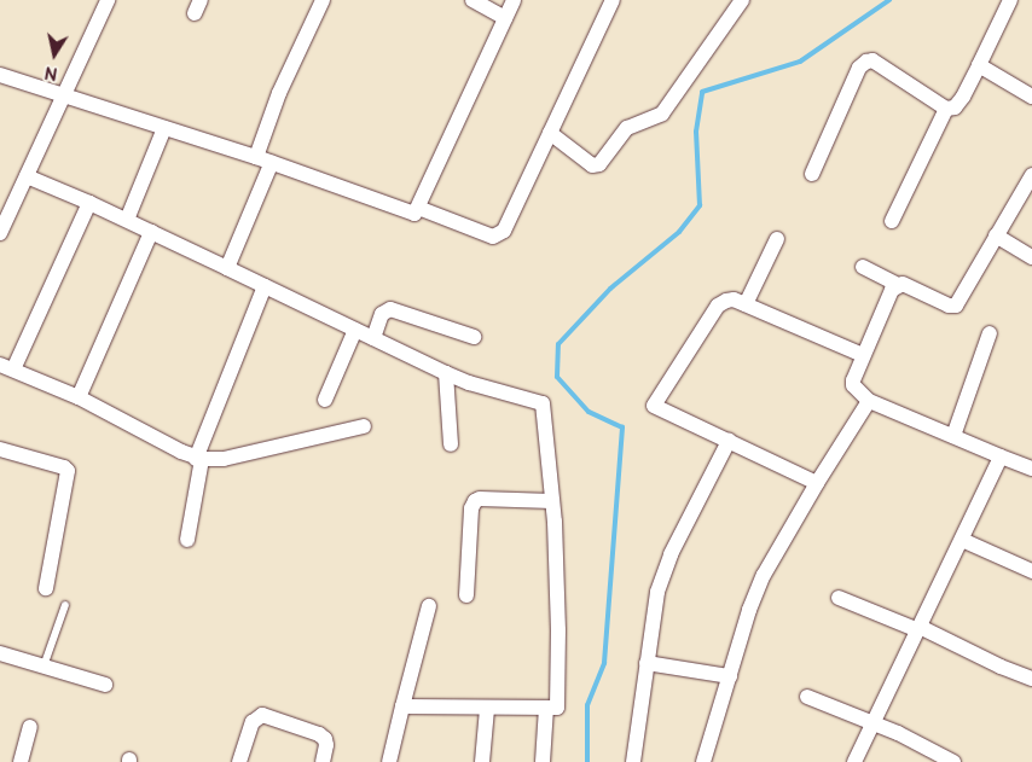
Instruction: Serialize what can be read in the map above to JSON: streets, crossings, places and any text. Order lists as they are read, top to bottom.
{
  "north": "bottom"
}
